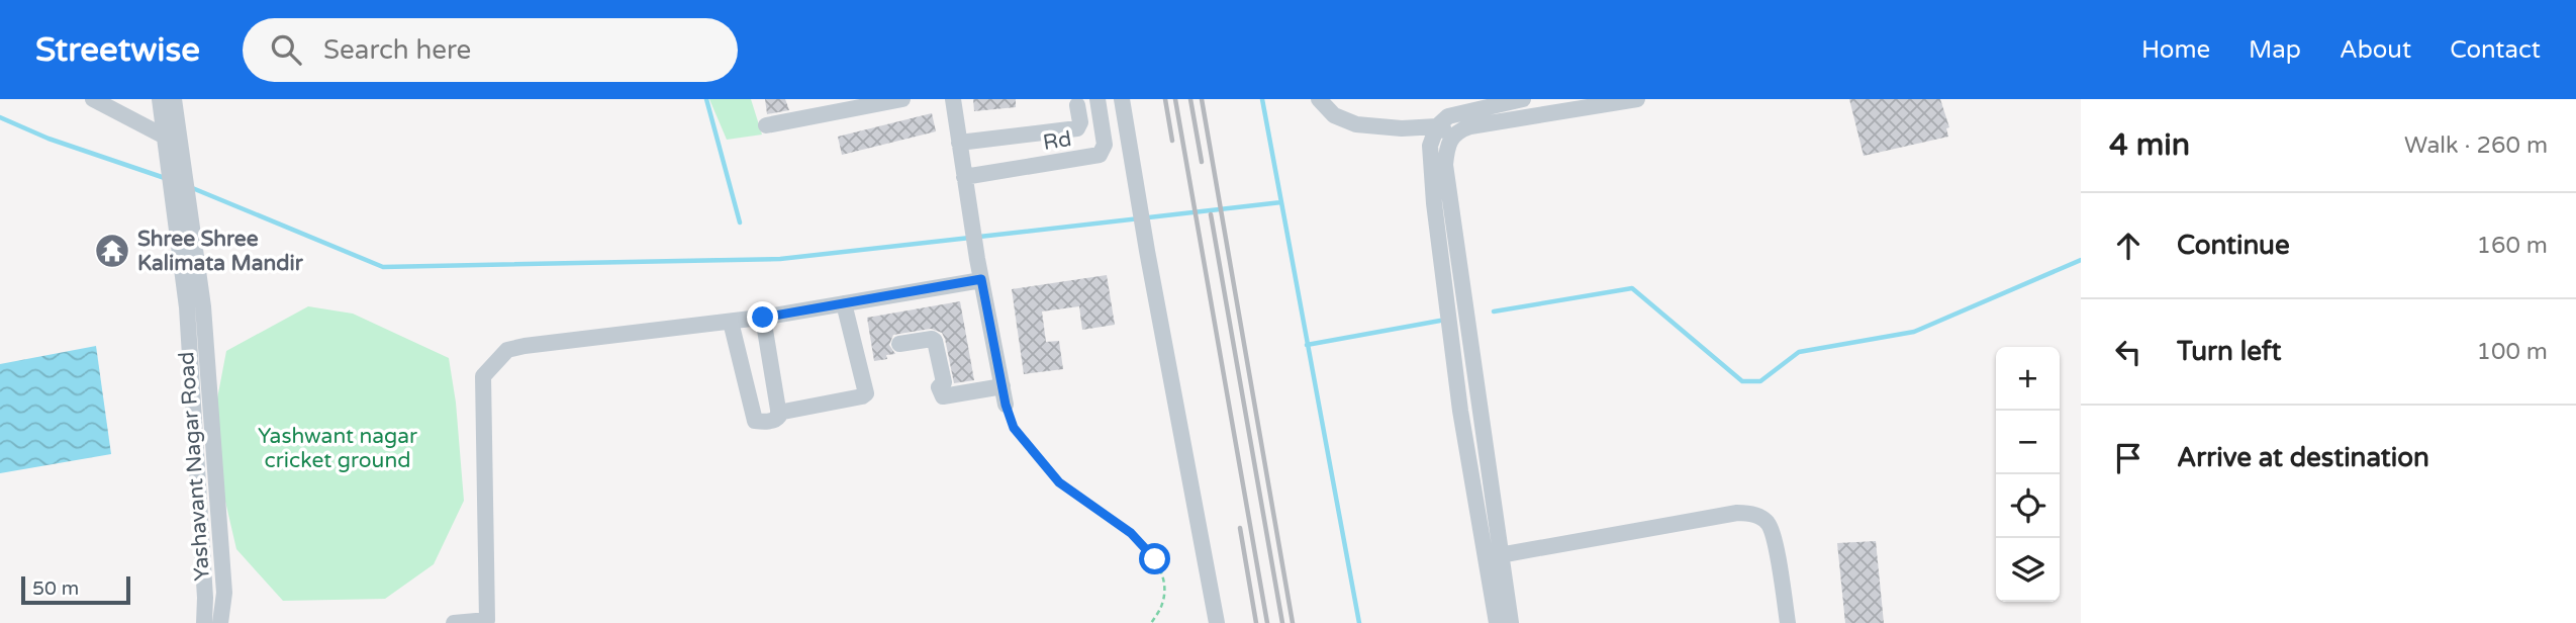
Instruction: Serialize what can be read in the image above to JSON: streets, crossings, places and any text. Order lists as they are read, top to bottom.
{
  "streets": {
    "street": ["Rd", "Yashavant Nagar Road"]
  },
  "parks": ["Yashwant nagar cricket ground"],
  "places": {
    "temple": ["Shree Shree Kalimata Mandir"]
  },
  "scale_bar": "50 m",
  "page": {
    "header": "Streetwise",
    "search": "Search here",
    "nav": [
      "Home",
      "Map",
      "About",
      "Contact"
    ],
    "heading": ["4 min", "Walk · 260 m"],
    "list": [
      ["Continue", "160 m"],
      ["Turn left", "100 m"],
      "Arrive at destination"
    ],
    "map_buttons": ["+", "−"],
    "scale": "50 m"
  }
}
